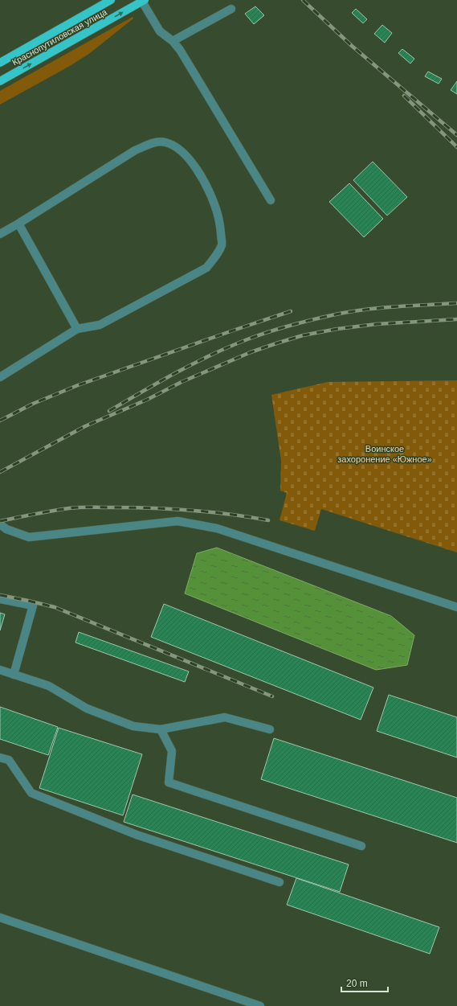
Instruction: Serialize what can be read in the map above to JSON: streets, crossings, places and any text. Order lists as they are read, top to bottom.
{
  "streets": {
    "main road": ["Краснопутиловская улица"]
  },
  "parks": ["Воинское захоронение «Южное»"],
  "scale_bar": "20 m"
}
